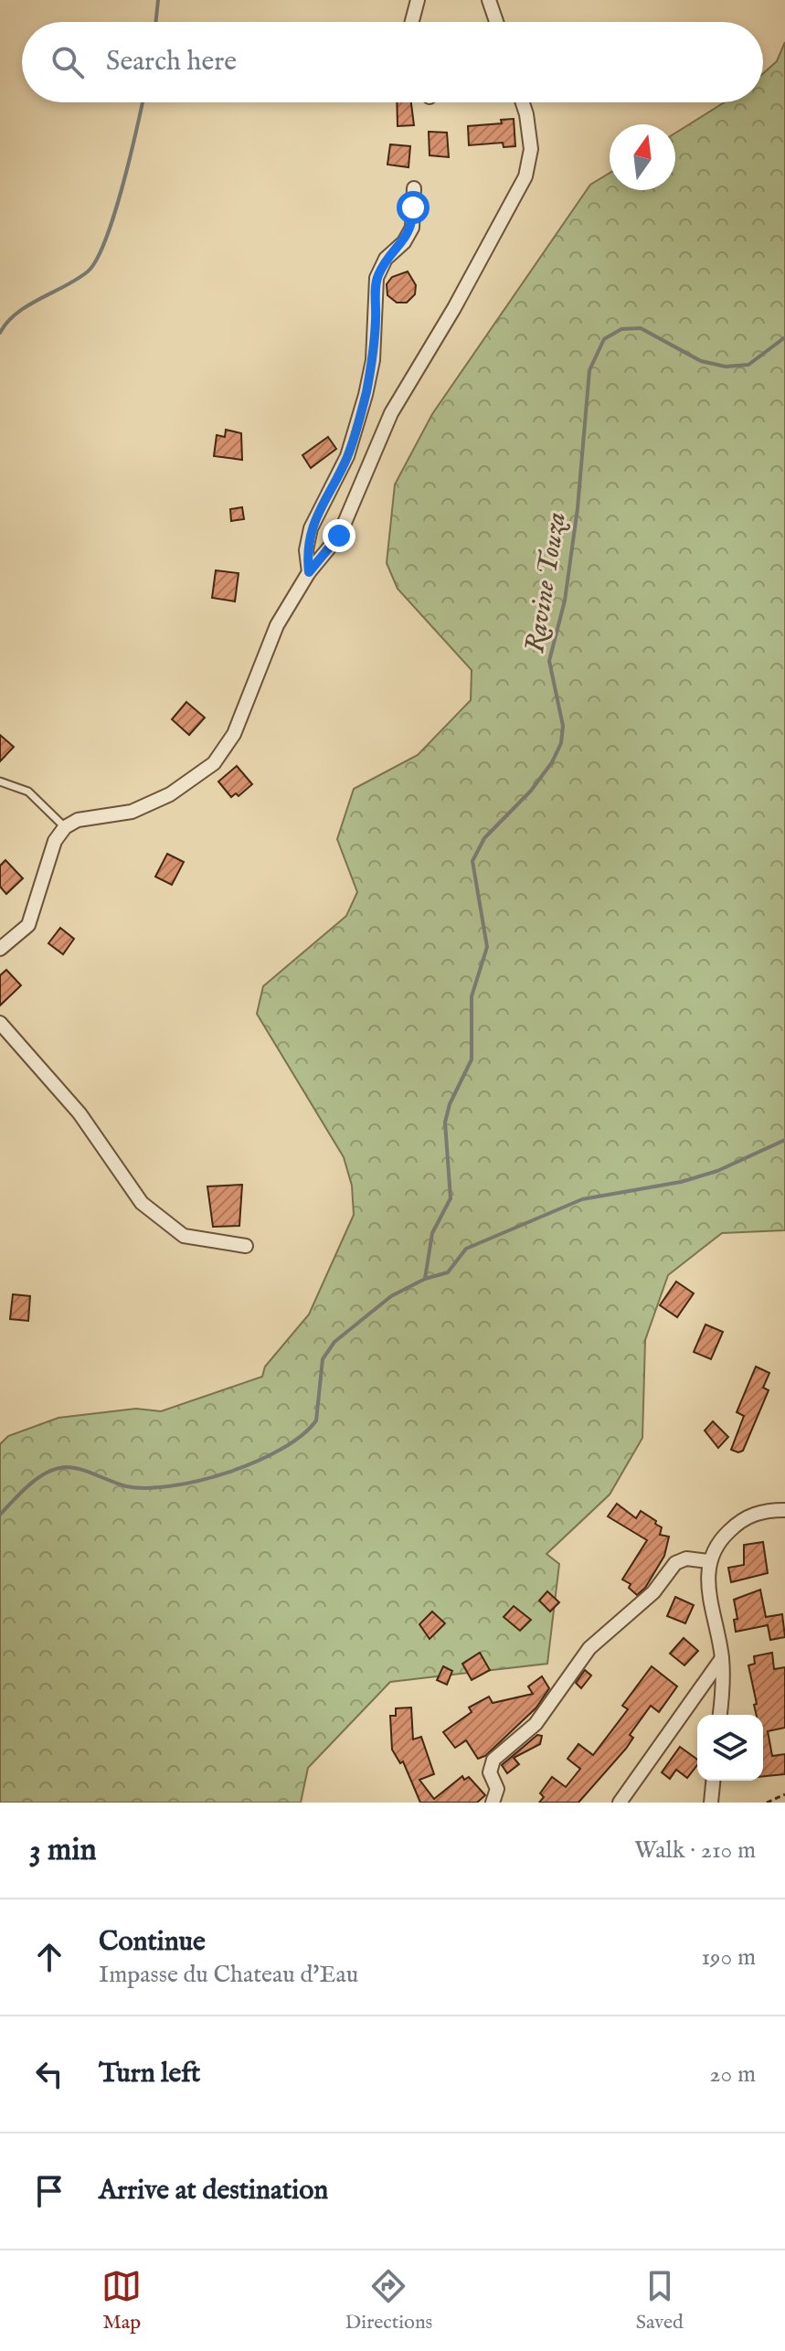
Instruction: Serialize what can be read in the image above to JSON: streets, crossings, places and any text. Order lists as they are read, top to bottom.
{
  "water": ["Ravine Touza"],
  "north": "top",
  "page": {
    "search": "Search here",
    "heading": ["3 min", "Walk · 210 m"],
    "list": [
      ["Continue", "Impasse du Chateau d'Eau", "190 m"],
      ["Turn left", "20 m"],
      "Arrive at destination"
    ],
    "nav": ["Map", "Directions", "Saved"]
  }
}
